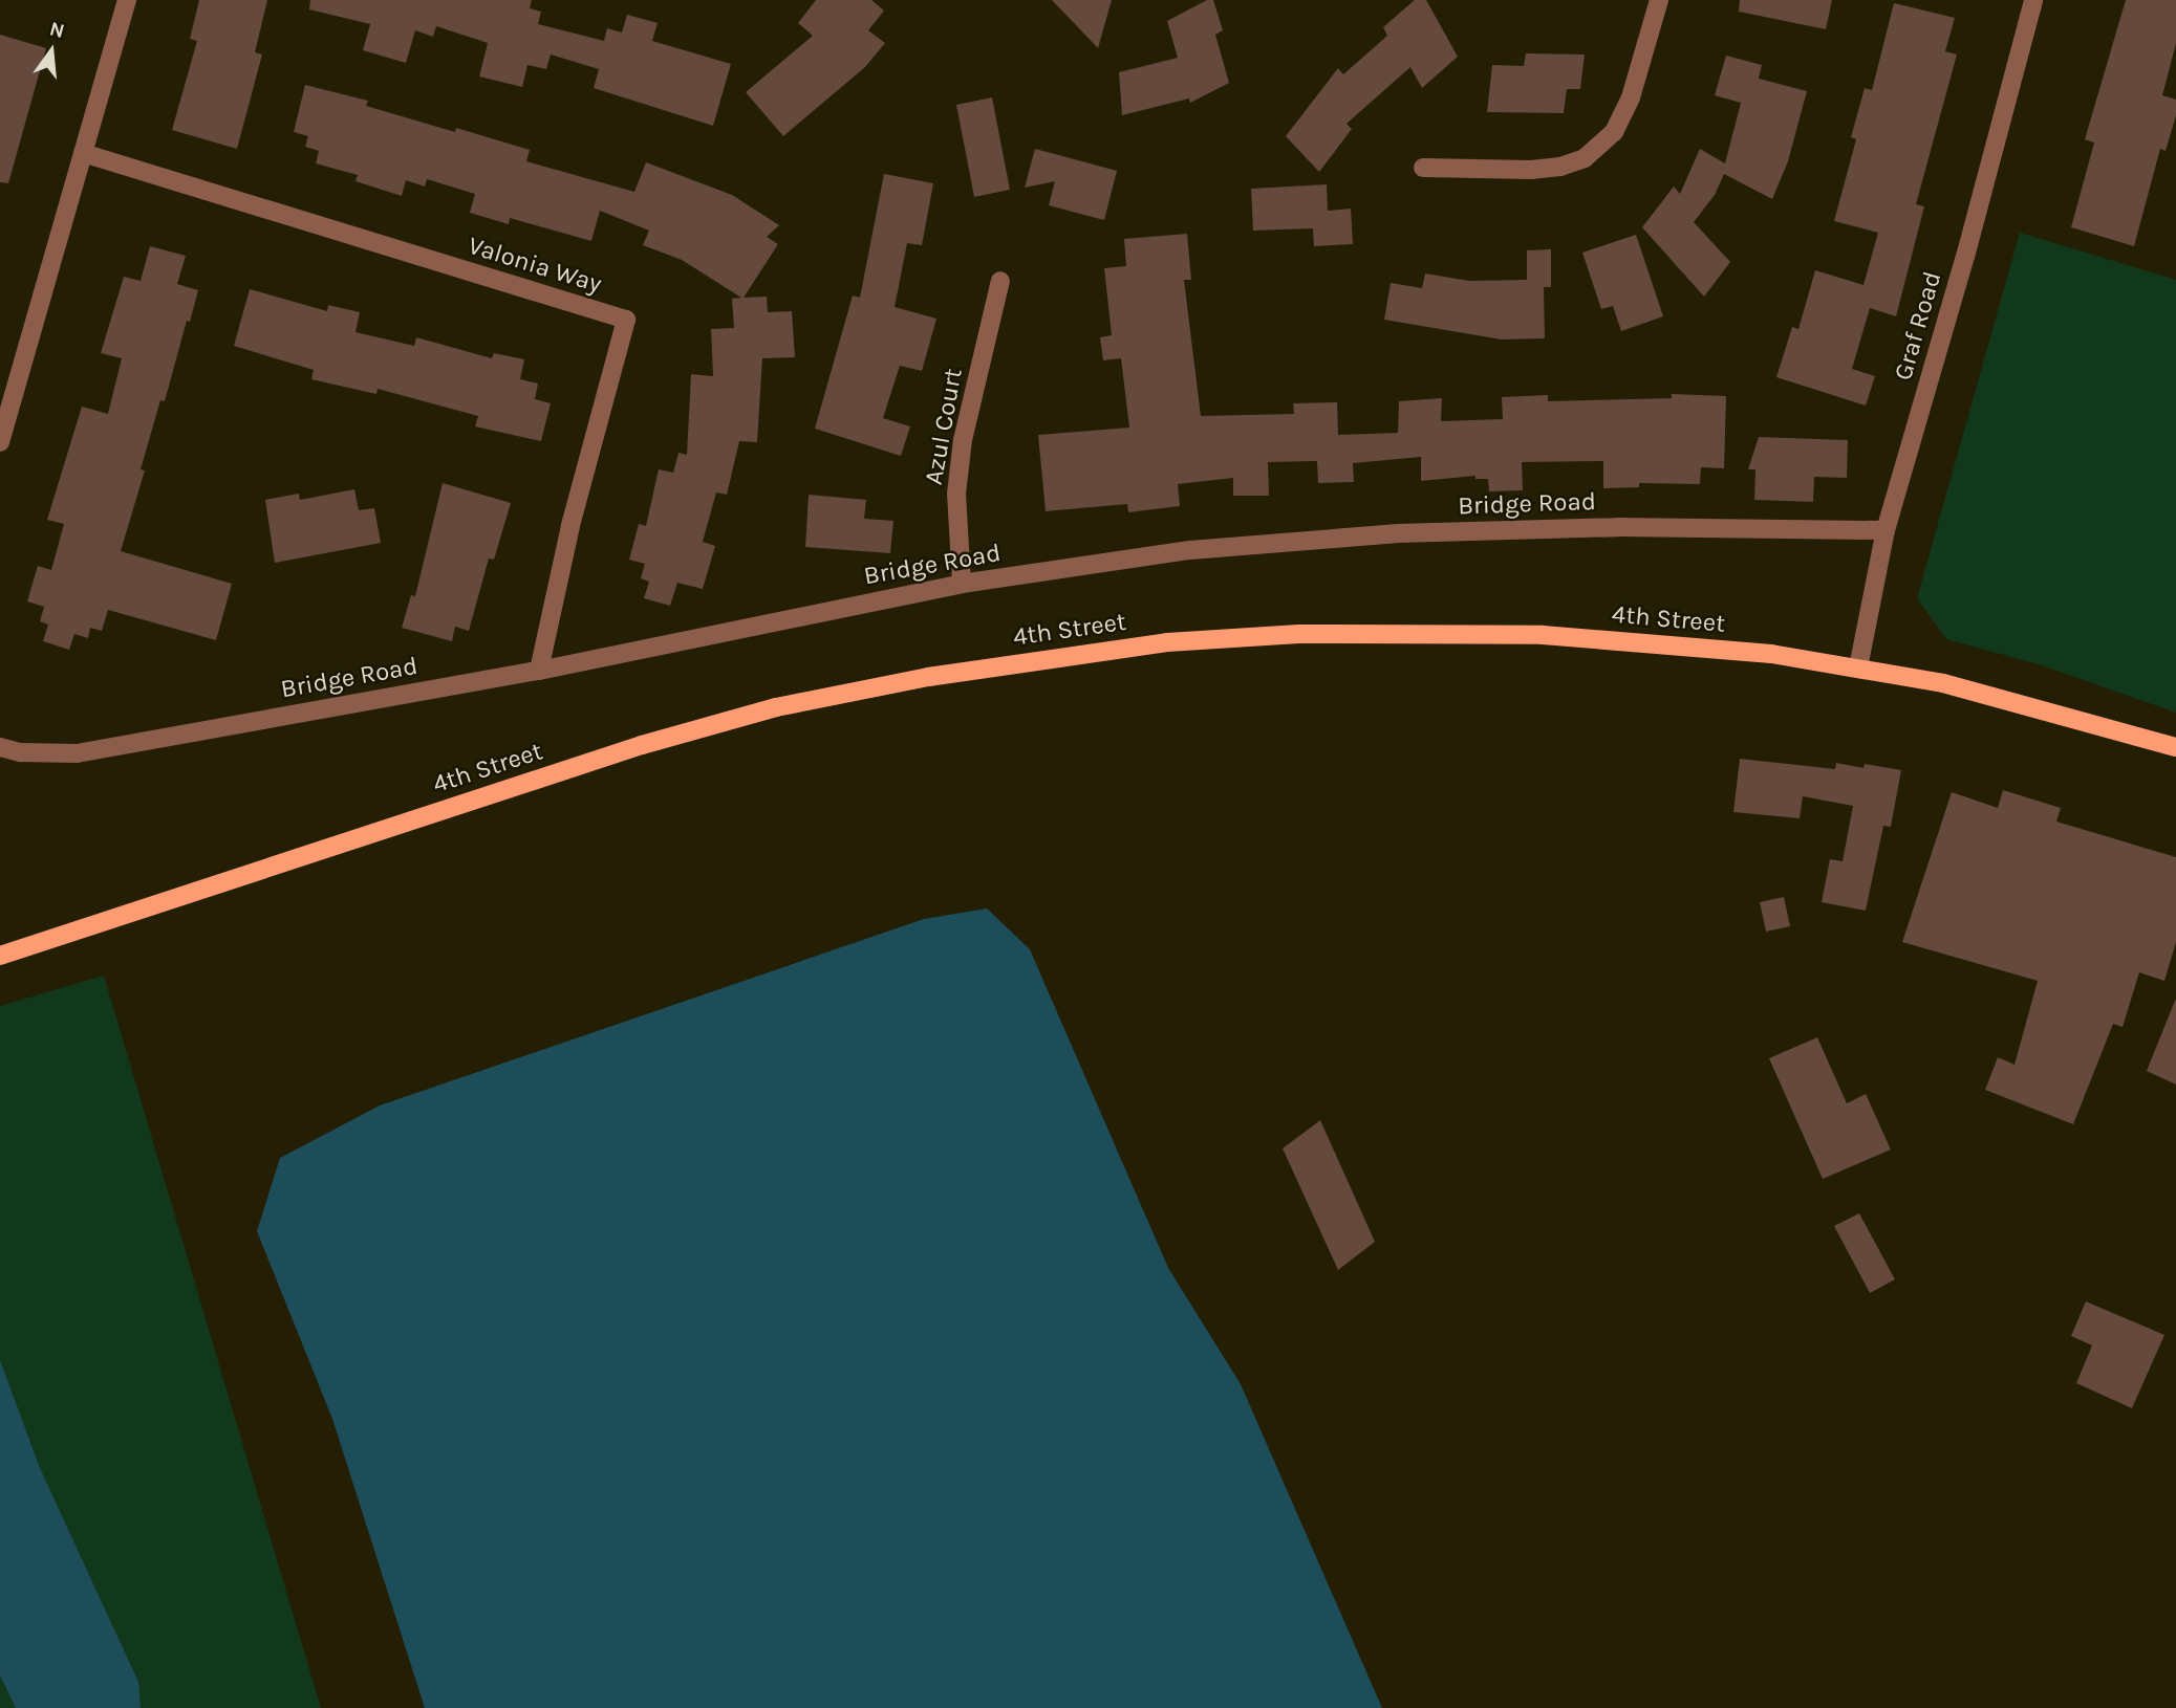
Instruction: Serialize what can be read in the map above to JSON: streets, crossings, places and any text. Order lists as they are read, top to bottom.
{
  "streets": {
    "main road": ["4th Street"],
    "street": [
      "Valonia Way",
      "Graf Road",
      "Azul Court",
      "Bridge Road"
    ]
  },
  "crossings": [
    ["Valonia Way", "Bridge Road"],
    ["Graf Road", "Bridge Road"],
    ["Graf Road", "4th Street"],
    ["Azul Court", "Bridge Road"]
  ],
  "north": "top"
}
